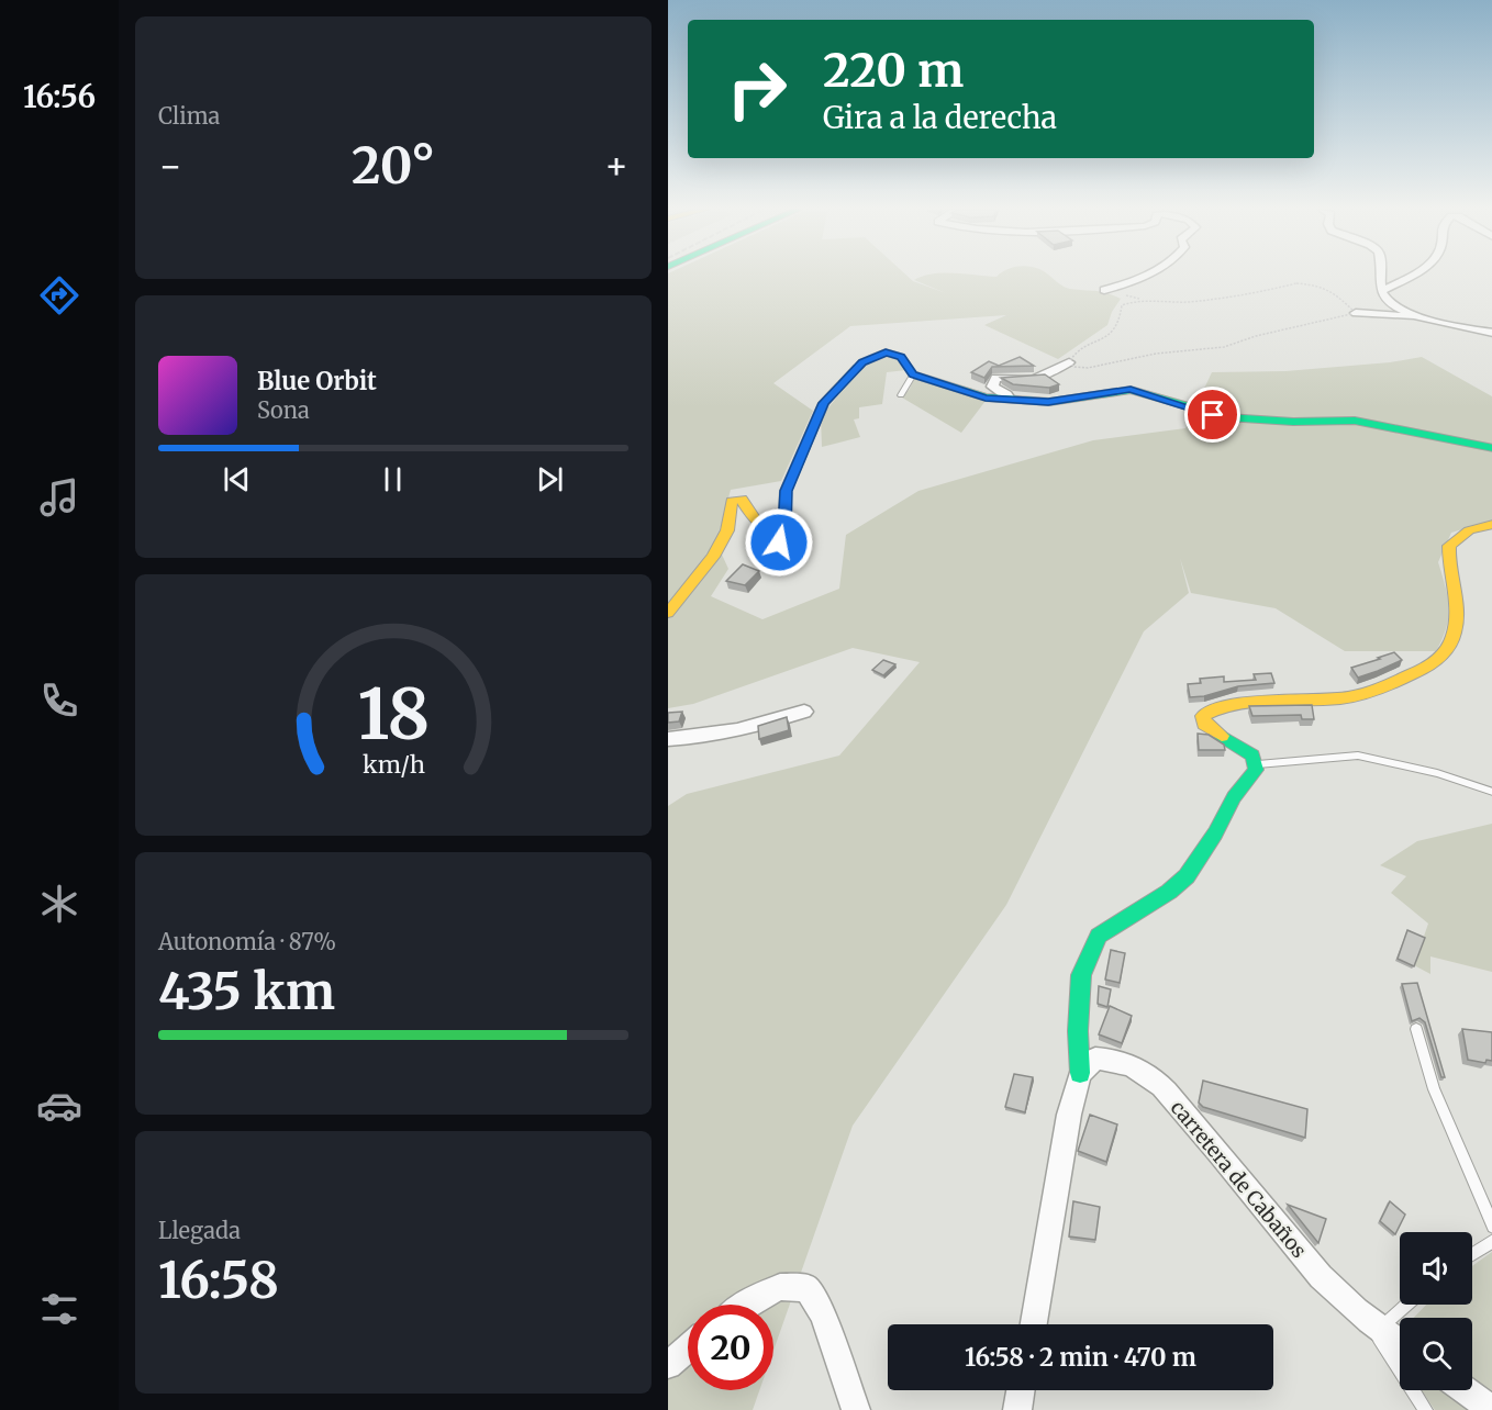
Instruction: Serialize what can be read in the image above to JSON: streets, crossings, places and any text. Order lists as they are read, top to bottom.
{
  "streets": {
    "street": ["carretera de Cabaños"]
  },
  "page": {
    "tabs": "16:56",
    "tile": [
      "Clima",
      ["Autonomía · 87%", "435 km"],
      ["Llegada", "16:58"]
    ],
    "turn": ["220 m", "Gira a la derecha"],
    "heat": ["−", "20°", "+"],
    "song": ["Blue Orbit", "Sona"],
    "limit": "20",
    "trip": "16:58 · 2 min · 470 m",
    "gauge": ["18", "km/h"]
  }
}
